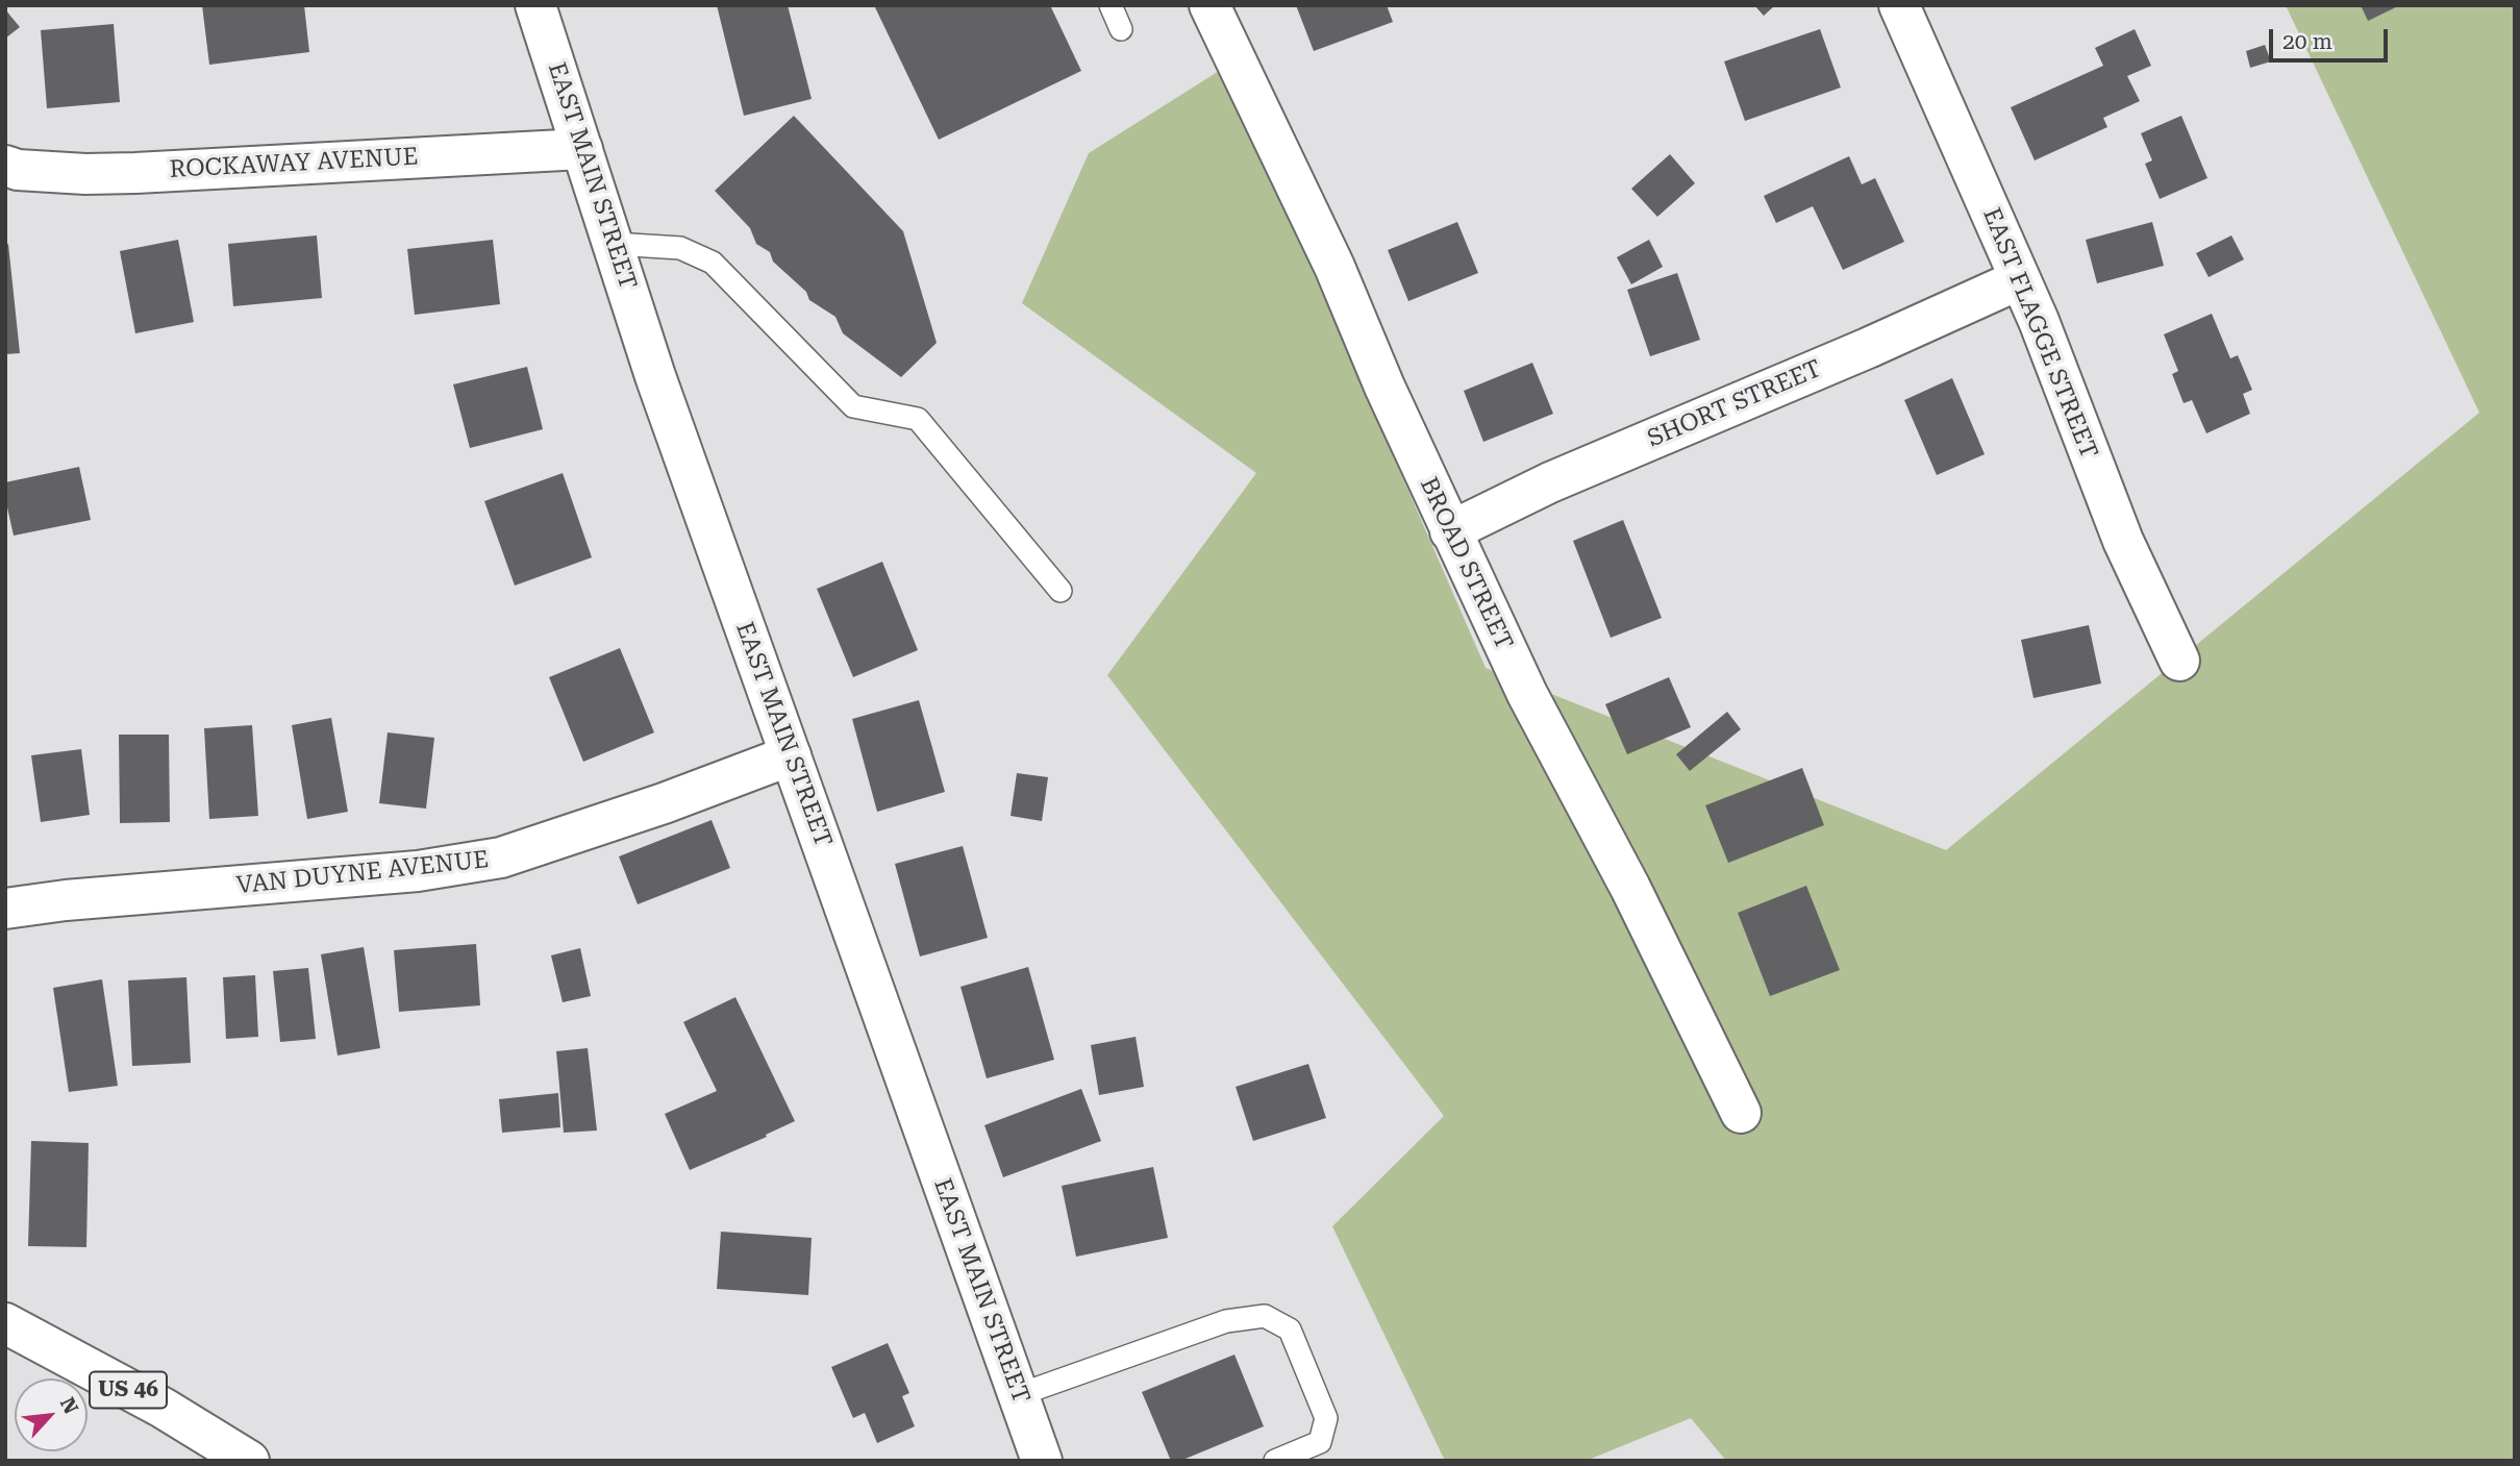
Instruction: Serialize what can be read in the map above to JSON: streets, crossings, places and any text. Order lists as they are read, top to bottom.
{
  "streets": {
    "street": [
      "ROCKAWAY AVENUE",
      "EAST MAIN STREET",
      "EAST FLAGGE STREET",
      "SHORT STREET",
      "BROAD STREET",
      "VAN DUYNE AVENUE",
      "US 46"
    ]
  },
  "crossings": [
    ["ROCKAWAY AVENUE", "EAST MAIN STREET"],
    ["EAST MAIN STREET", "VAN DUYNE AVENUE"],
    ["EAST FLAGGE STREET", "SHORT STREET"],
    ["SHORT STREET", "BROAD STREET"]
  ],
  "scale_bar": "20 m",
  "north": "top right"
}
